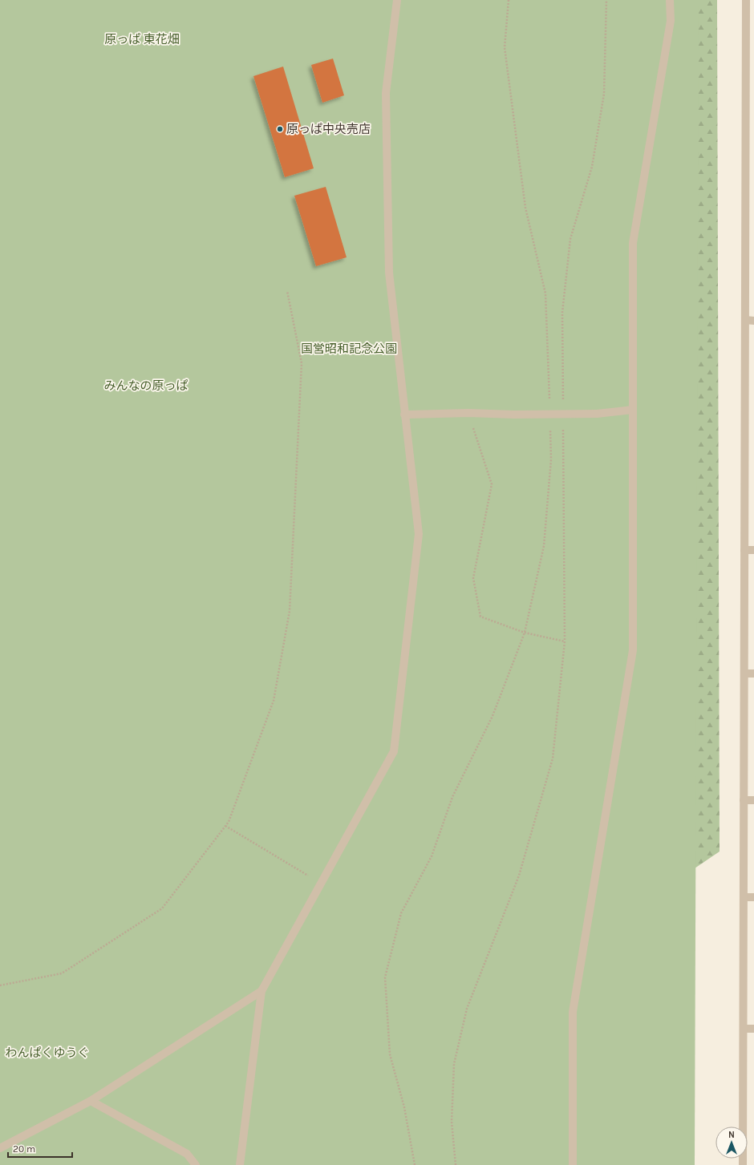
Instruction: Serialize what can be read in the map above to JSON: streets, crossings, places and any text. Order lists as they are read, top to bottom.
{
  "parks": [
    "原っぱ 東花畑",
    "国営昭和記念公園",
    "みんなの原っぱ",
    "わんぱくゆうぐ"
  ],
  "places": ["原っぱ中央売店"],
  "scale_bar": "20 m",
  "north": "top"
}
